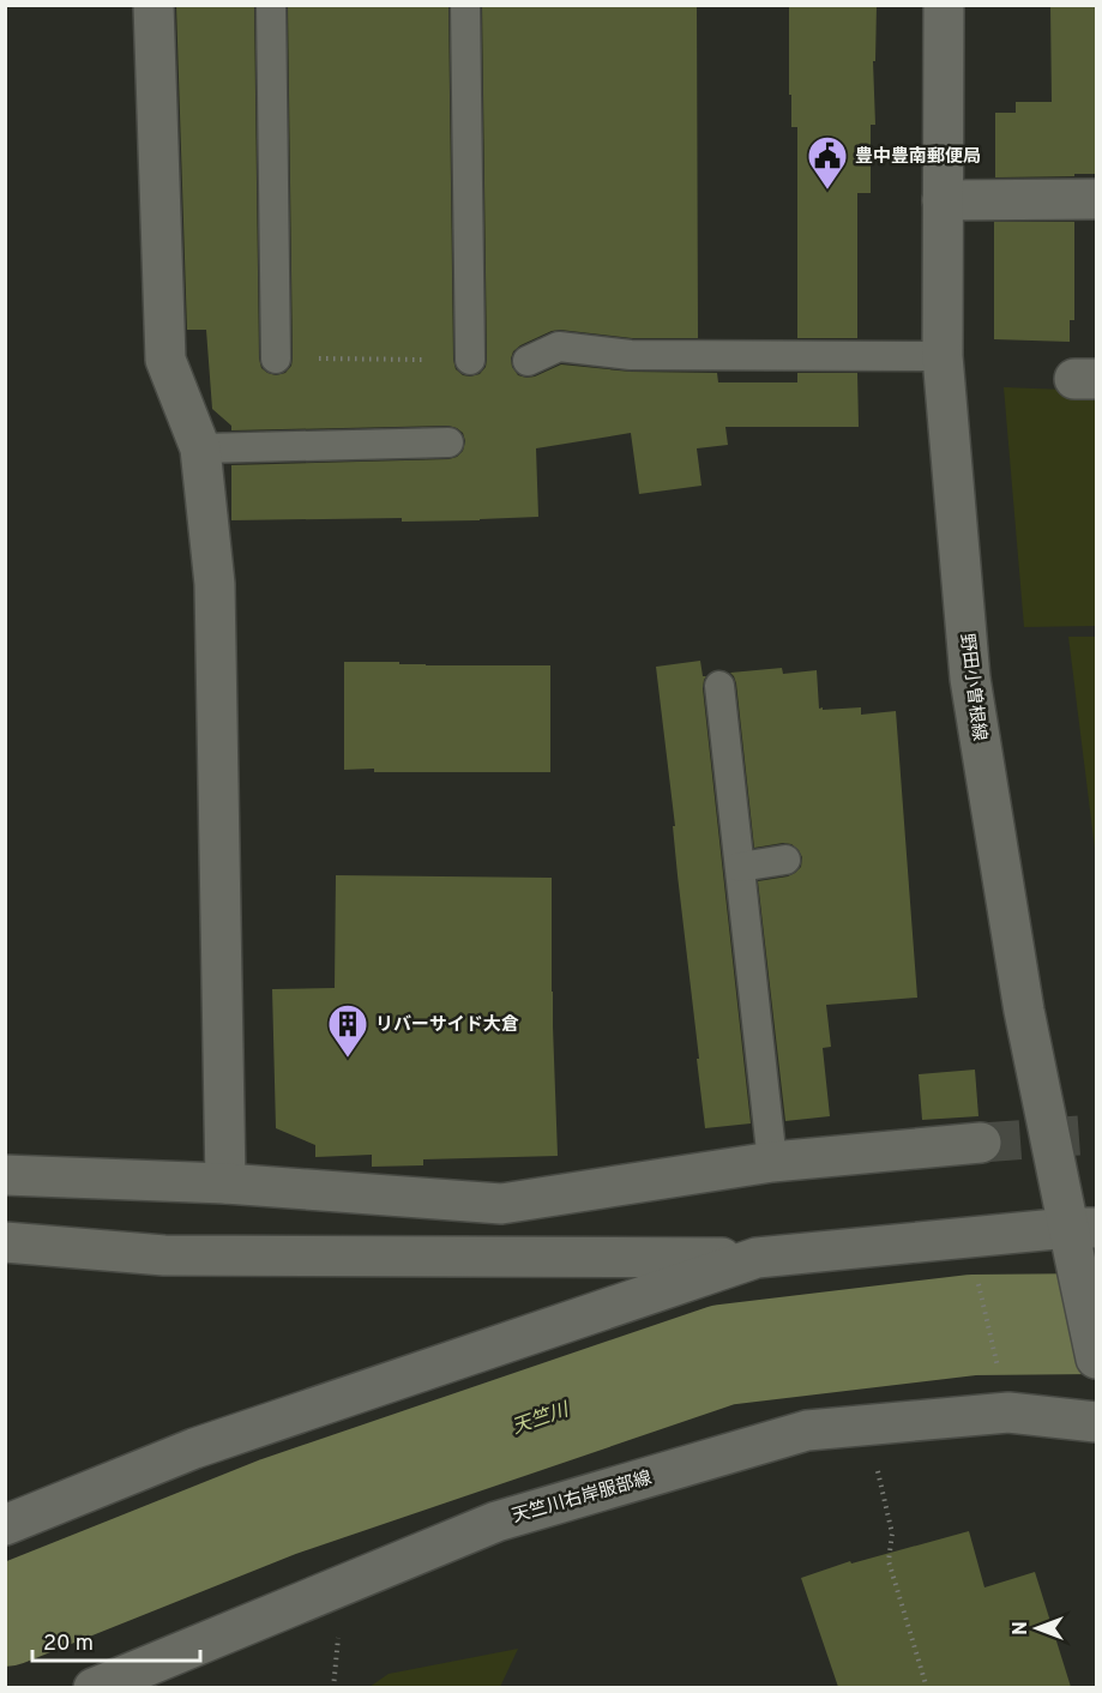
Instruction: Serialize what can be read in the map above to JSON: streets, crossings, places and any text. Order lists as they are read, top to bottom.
{
  "streets": {
    "street": ["野田小曽根線", "天竺川右岸服部線"]
  },
  "water": ["天竺川"],
  "places": {
    "public building": ["豊中豊南郵便局"],
    "building": ["リバーサイド大倉"]
  },
  "scale_bar": "20 m",
  "north": "left"
}
